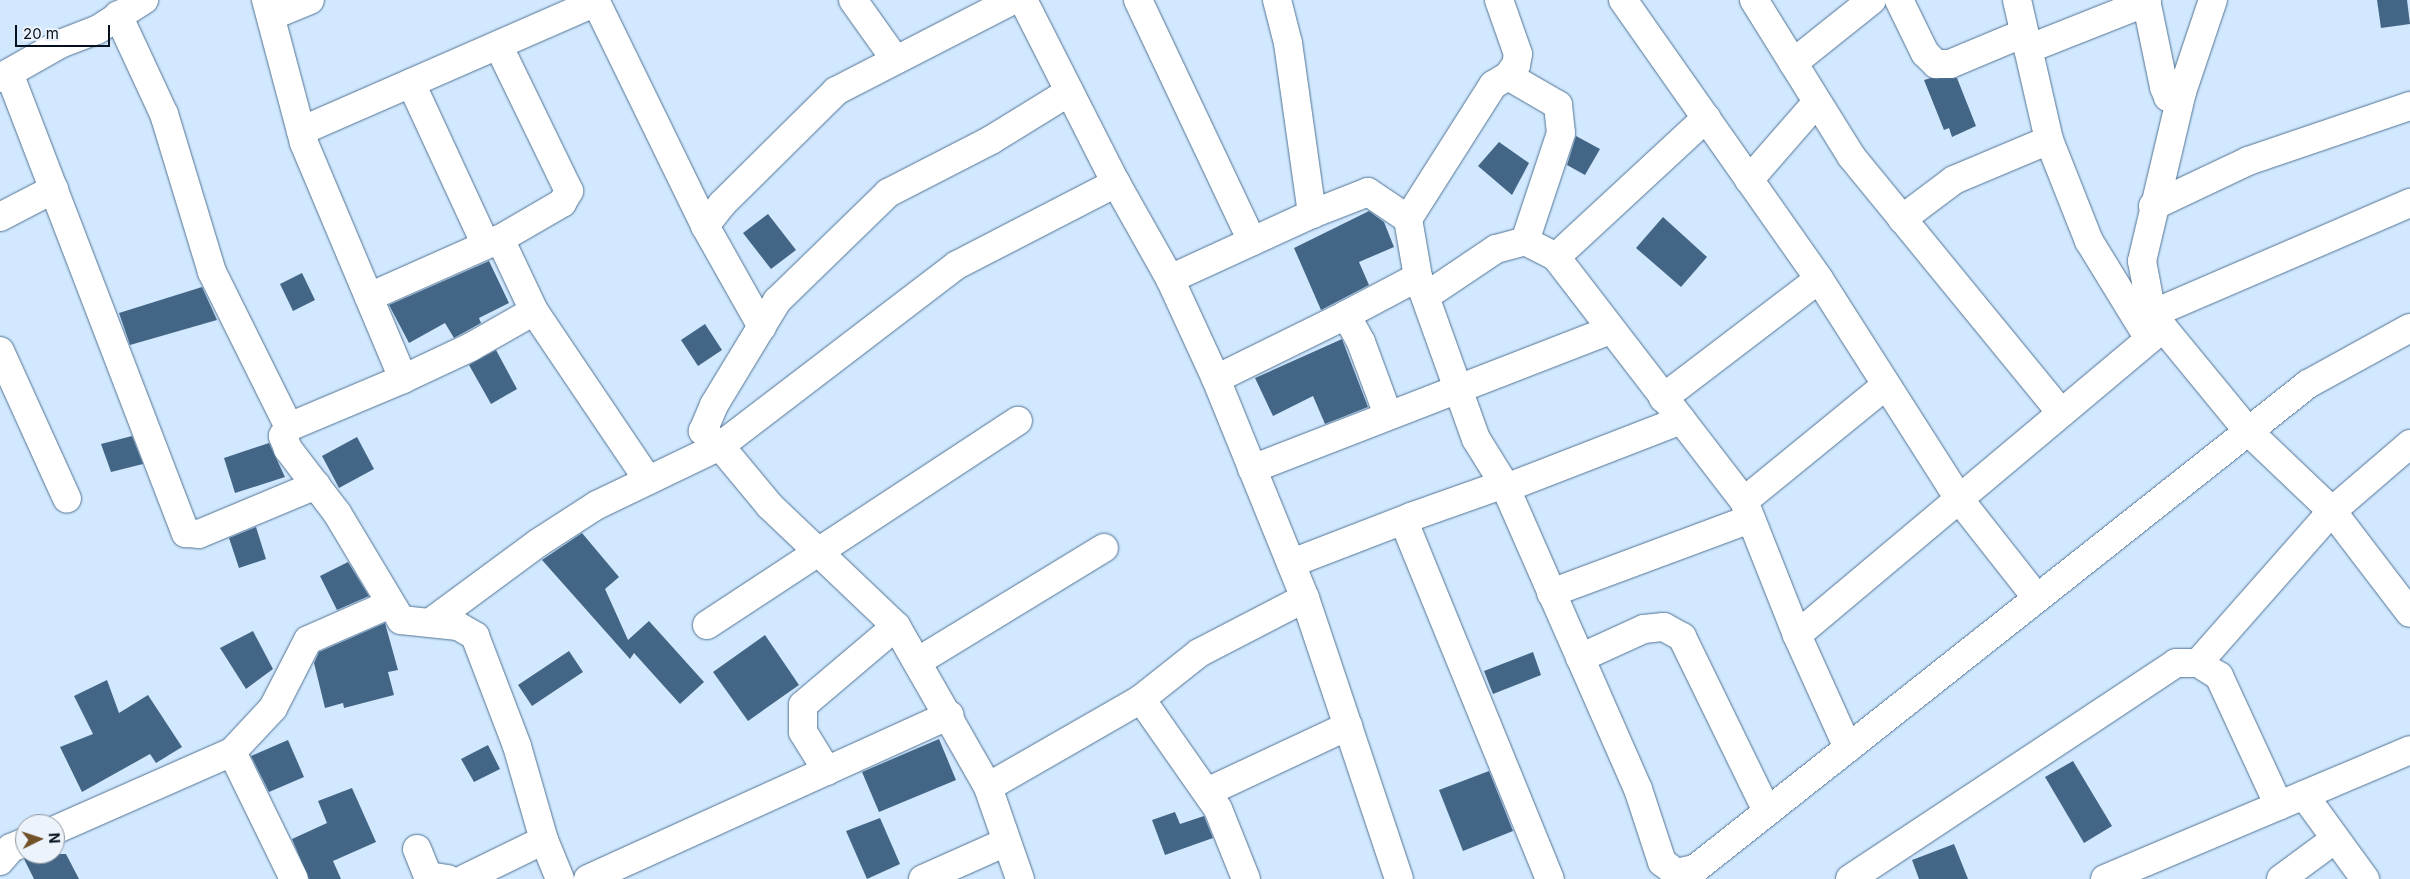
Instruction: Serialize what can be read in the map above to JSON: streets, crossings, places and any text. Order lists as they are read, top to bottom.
{
  "scale_bar": "20 m",
  "north": "right"
}
